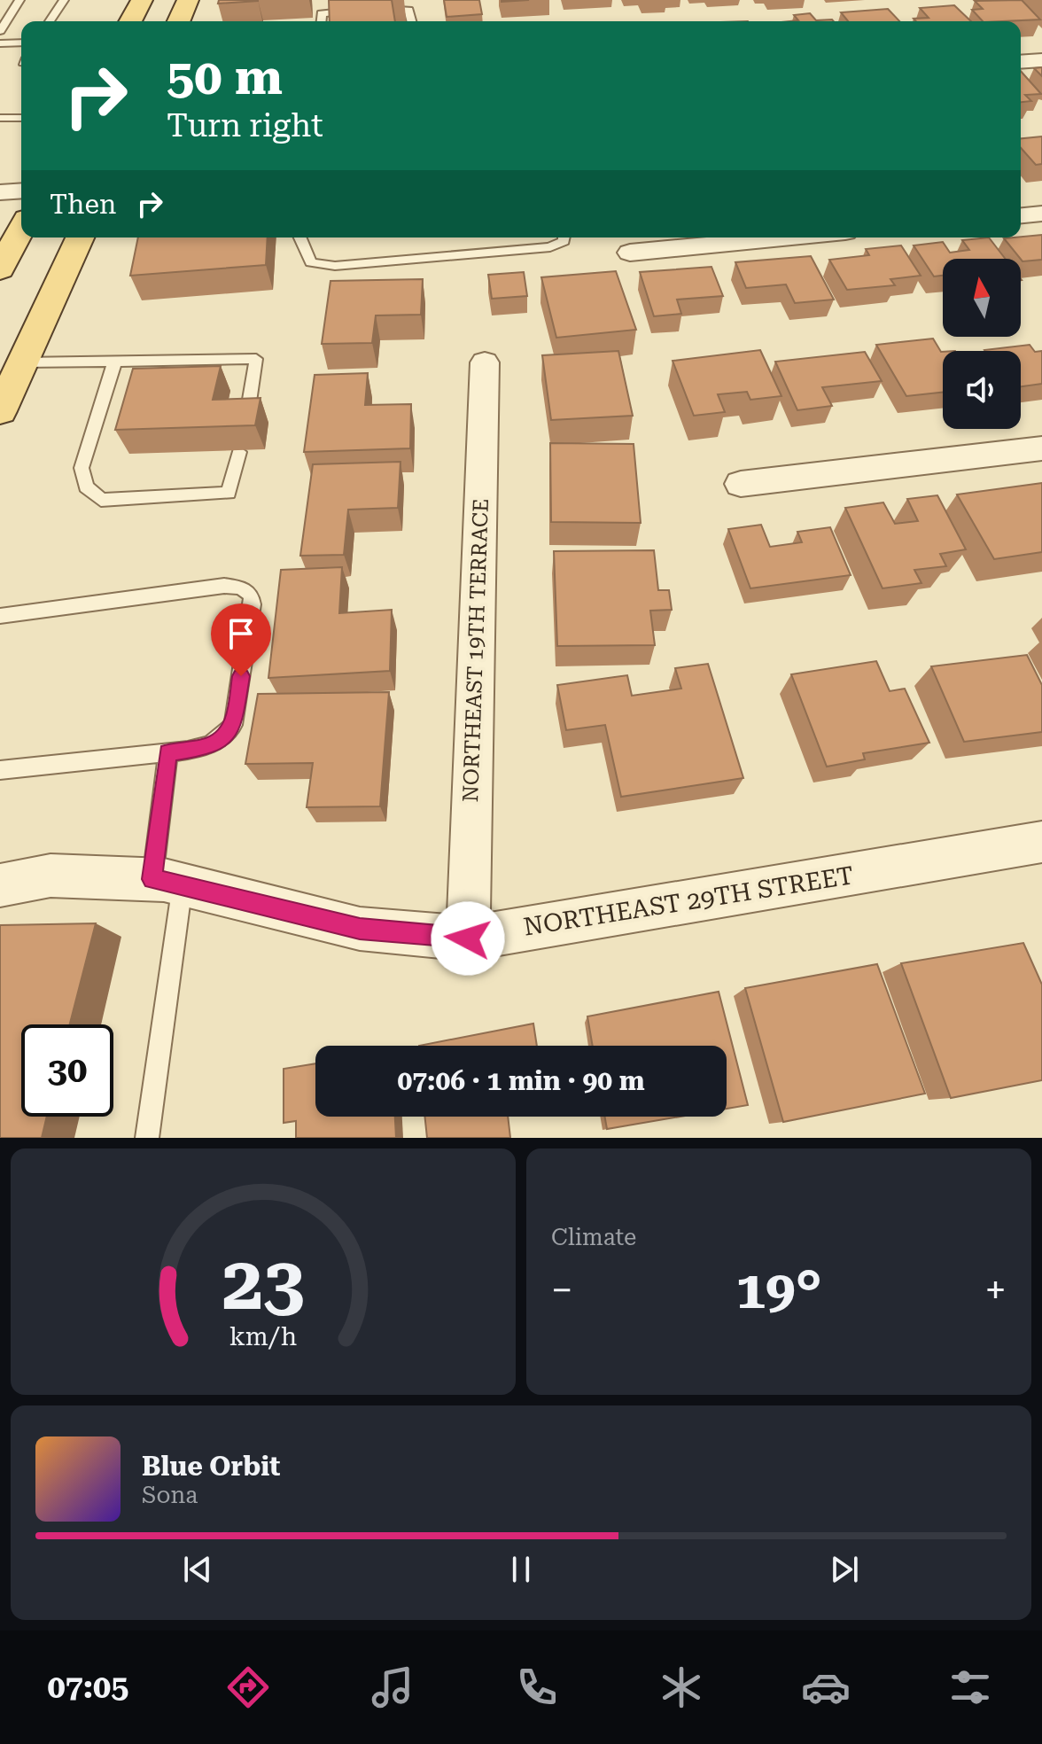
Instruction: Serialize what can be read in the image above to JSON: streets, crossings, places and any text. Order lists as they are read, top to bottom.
{
  "streets": {
    "street": ["NORTHEAST 19TH TERRACE", "NORTHEAST 29TH STREET"]
  },
  "crossings": [
    ["NORTHEAST 19TH TERRACE", "NORTHEAST 29TH STREET"]
  ],
  "north": "top",
  "page": {
    "turn": ["50 m", "Turn right"],
    "then": "Then",
    "limit": "30",
    "trip": "07:06 · 1 min · 90 m",
    "tile": "Climate",
    "heat": ["−", "19°", "+"],
    "song": ["Blue Orbit", "Sona"],
    "tabs": "07:05",
    "gauge": ["23", "km/h"]
  }
}
